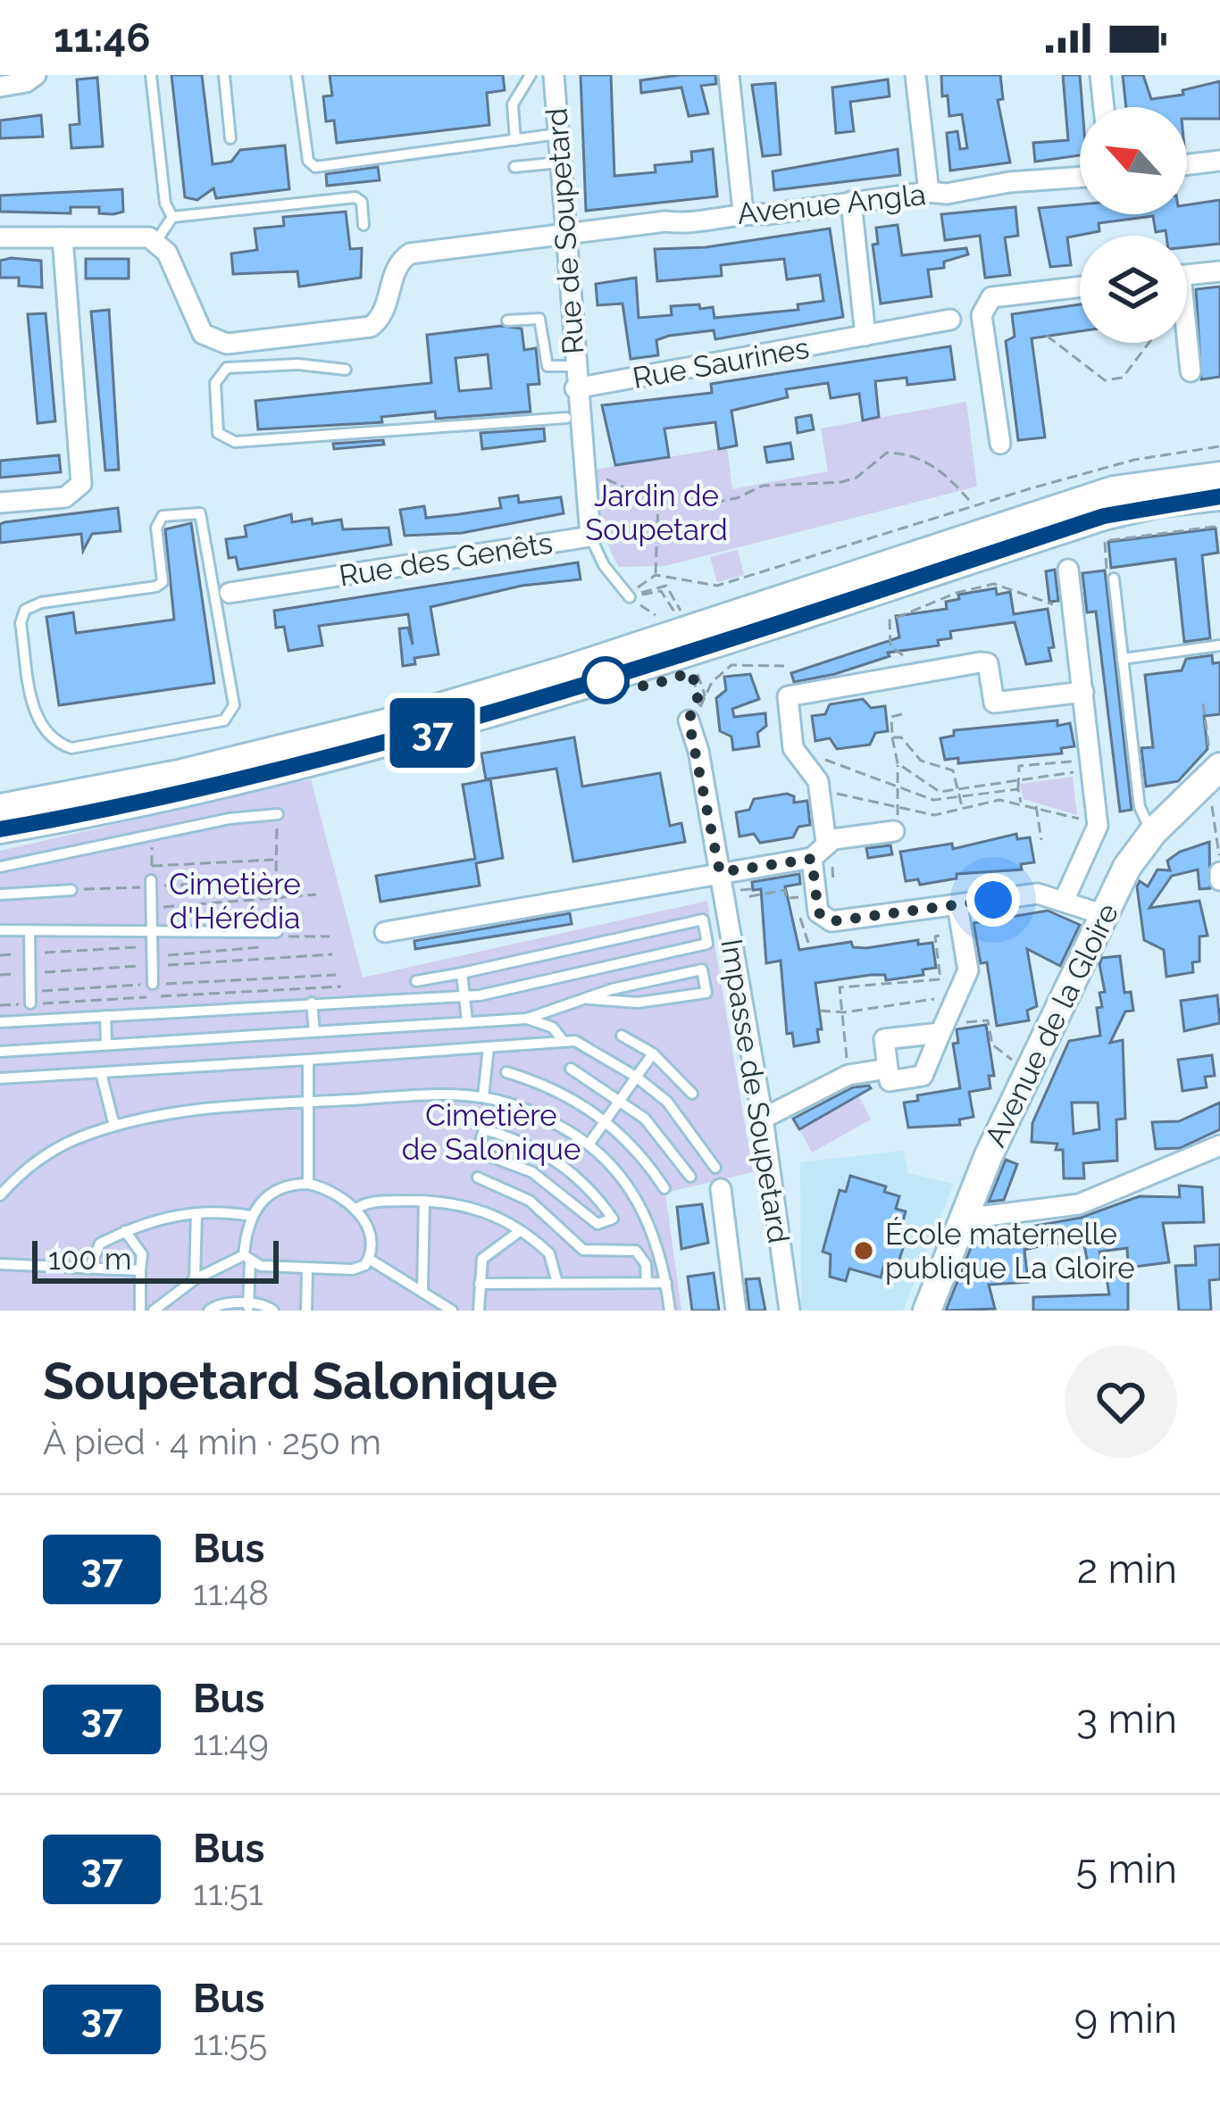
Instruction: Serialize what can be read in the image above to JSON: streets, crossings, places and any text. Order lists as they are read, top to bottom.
{
  "streets": {
    "main road": ["Avenue de la Gloire"],
    "street": [
      "Avenue Angla",
      "Rue de Soupetard",
      "Rue Saurines",
      "Rue des Genêts",
      "Impasse de Soupetard"
    ]
  },
  "crossings": [
    ["Avenue Angla", "Rue de Soupetard"],
    ["Rue de Soupetard", "Rue Saurines"],
    ["Rue de Soupetard", "Rue des Genêts"],
    ["Rue Saurines", "Rue des Genêts"]
  ],
  "parks": ["Jardin de Soupetard", "Cimetière d'Hérédia", "Cimetière de Salonique"],
  "places": ["École maternelle publique La Gloire"],
  "lines": ["bus line 37"],
  "scale_bar": "100 m",
  "north": "top left",
  "page": {
    "status": "11:46",
    "on_map": "37",
    "scale": "100 m",
    "heading": ["Soupetard Salonique", "À pied · 4 min · 250 m"],
    "list": [
      {
        "mark": "37",
        "name": "Bus",
        "note": "11:48",
        "value": "2 min"
      },
      {
        "mark": "37",
        "name": "Bus",
        "note": "11:49",
        "value": "3 min"
      },
      {
        "mark": "37",
        "name": "Bus",
        "note": "11:51",
        "value": "5 min"
      },
      {
        "mark": "37",
        "name": "Bus",
        "note": "11:55",
        "value": "9 min"
      }
    ]
  }
}
